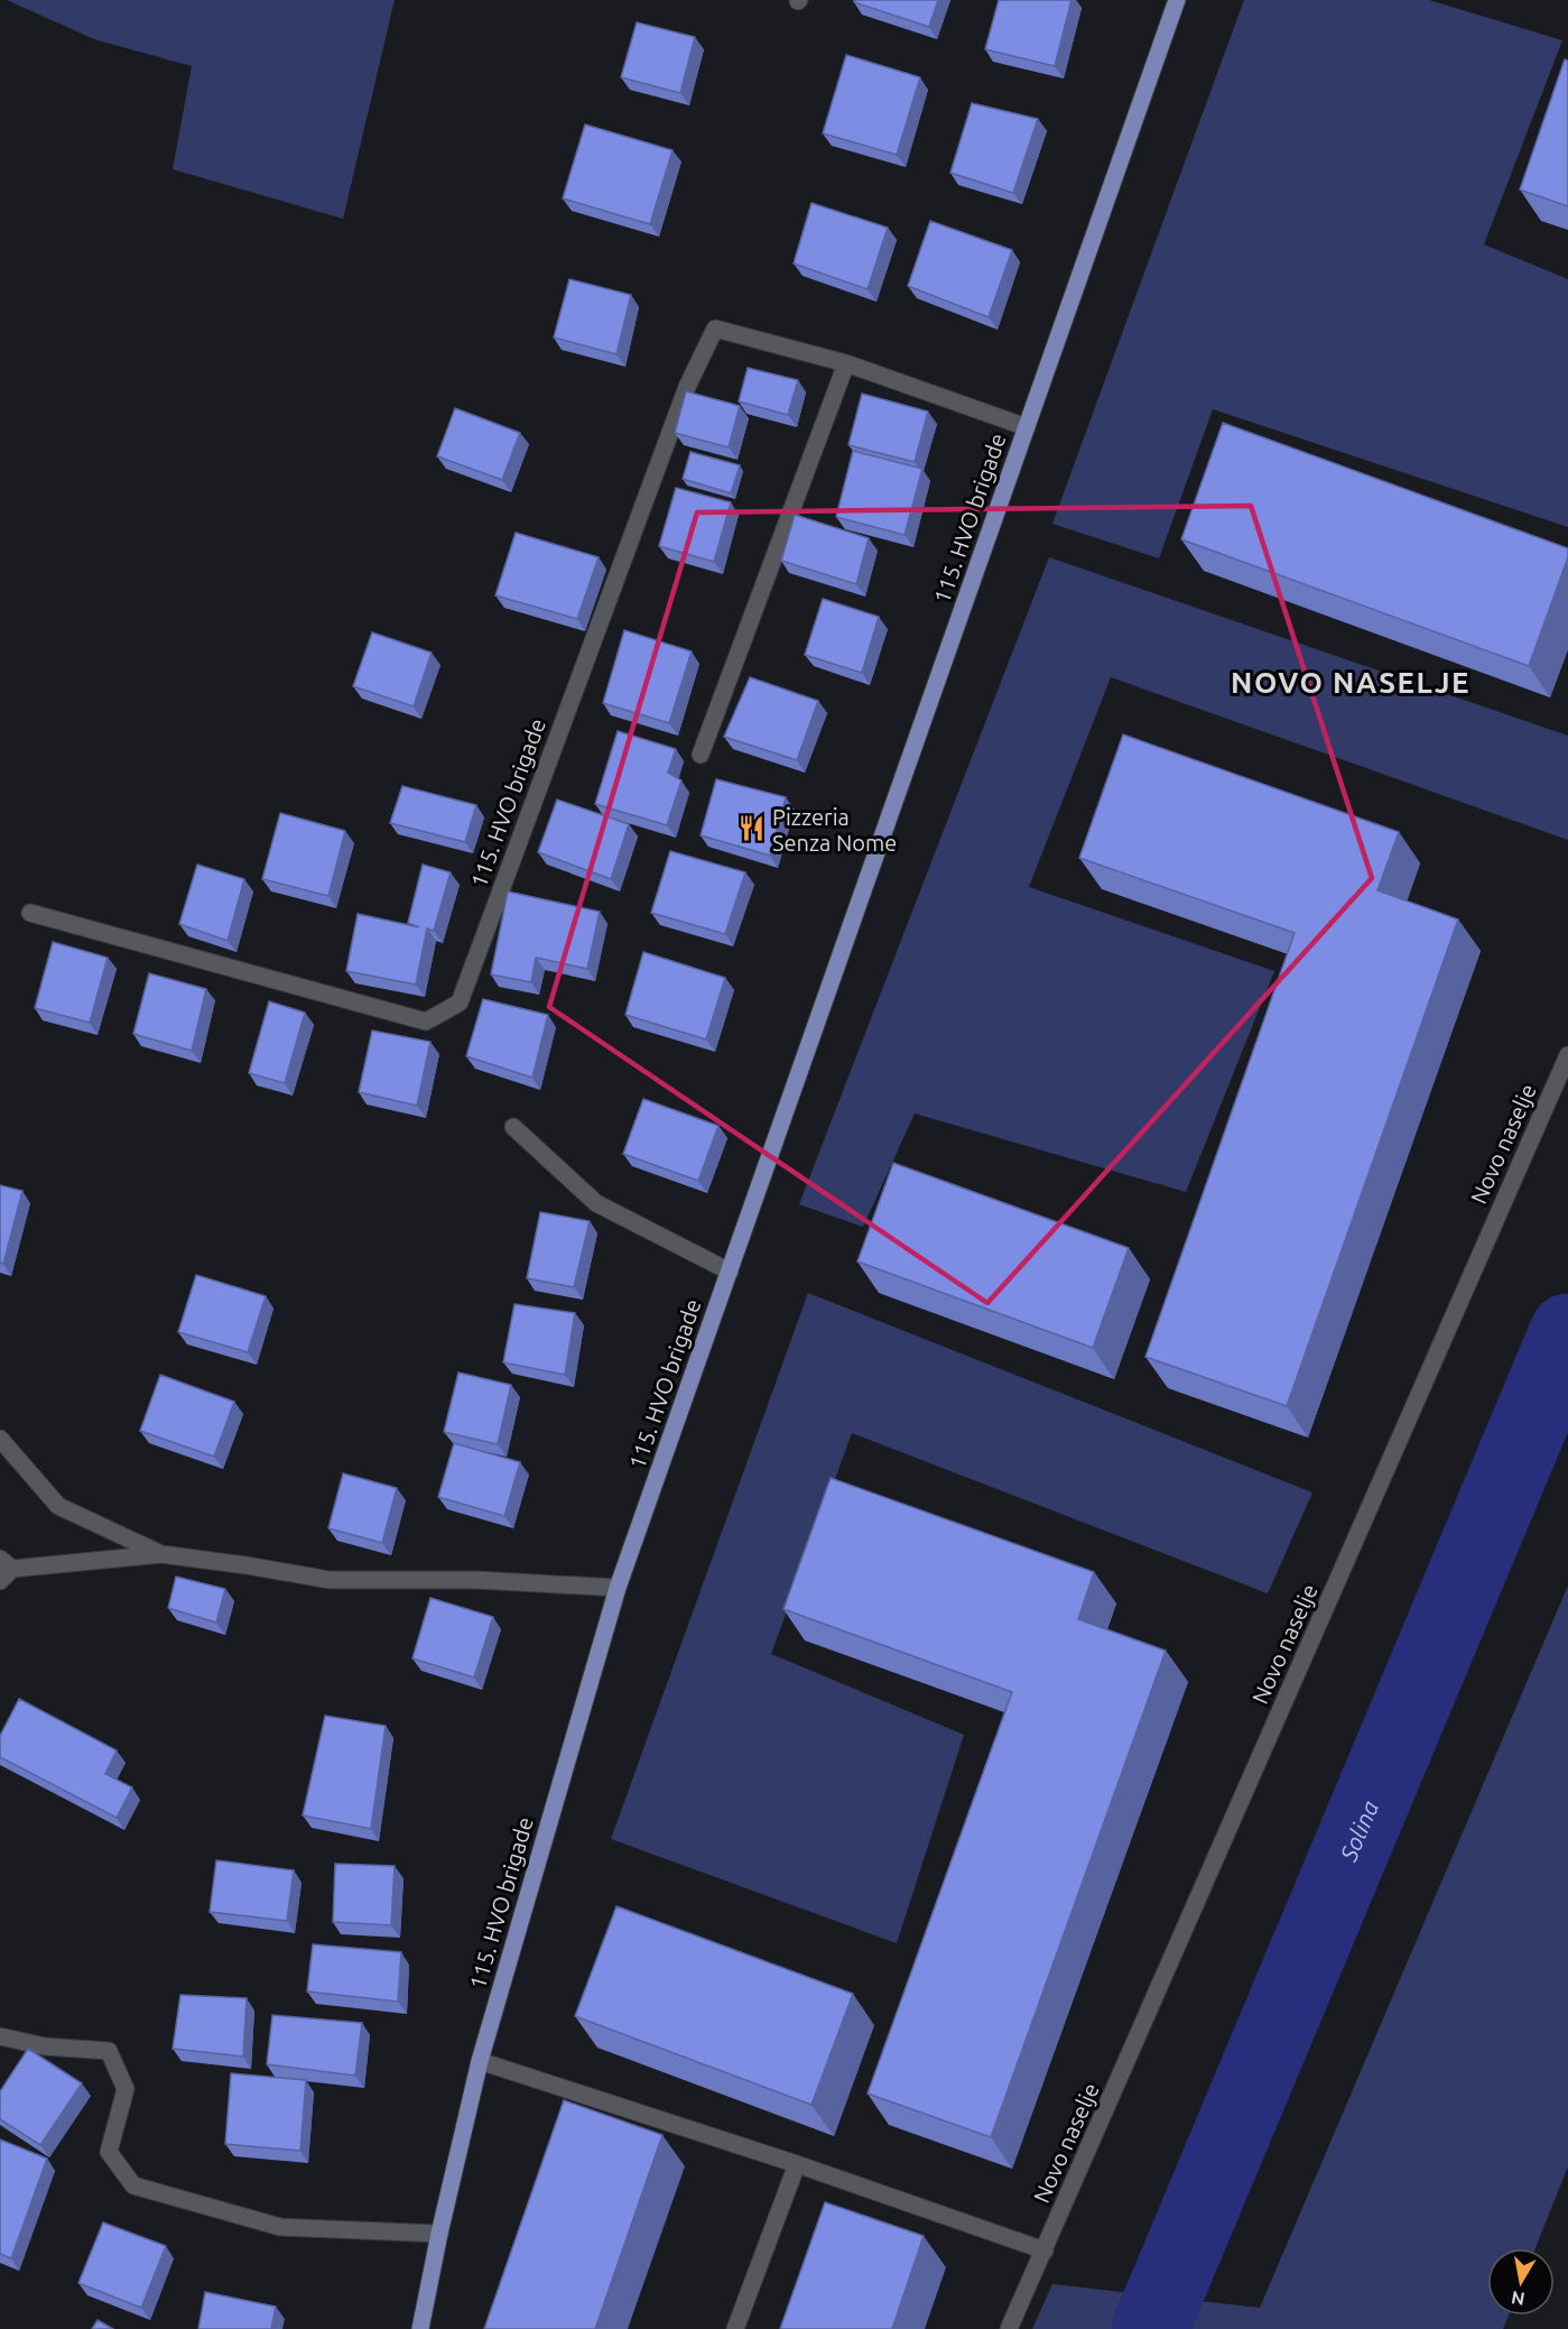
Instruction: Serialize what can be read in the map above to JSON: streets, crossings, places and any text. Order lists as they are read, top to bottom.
{
  "streets": {
    "main road": ["115. HVO brigade"],
    "street": ["Novo naselje"]
  },
  "districts": ["NOVO NASELJE"],
  "water": ["Solina"],
  "places": {
    "restaurant": ["Pizzeria Senza Nome"]
  },
  "north": "bottom"
}
